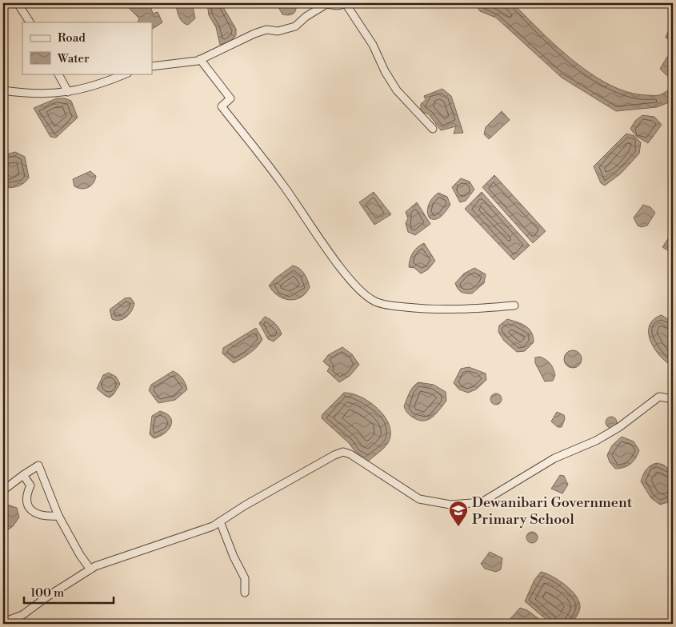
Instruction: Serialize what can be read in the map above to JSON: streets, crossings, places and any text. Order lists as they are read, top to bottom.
{
  "places": {
    "school or university": ["Dewanibari Government Primary School"]
  },
  "legend": ["Road", "Water"],
  "scale_bar": "100 m"
}
